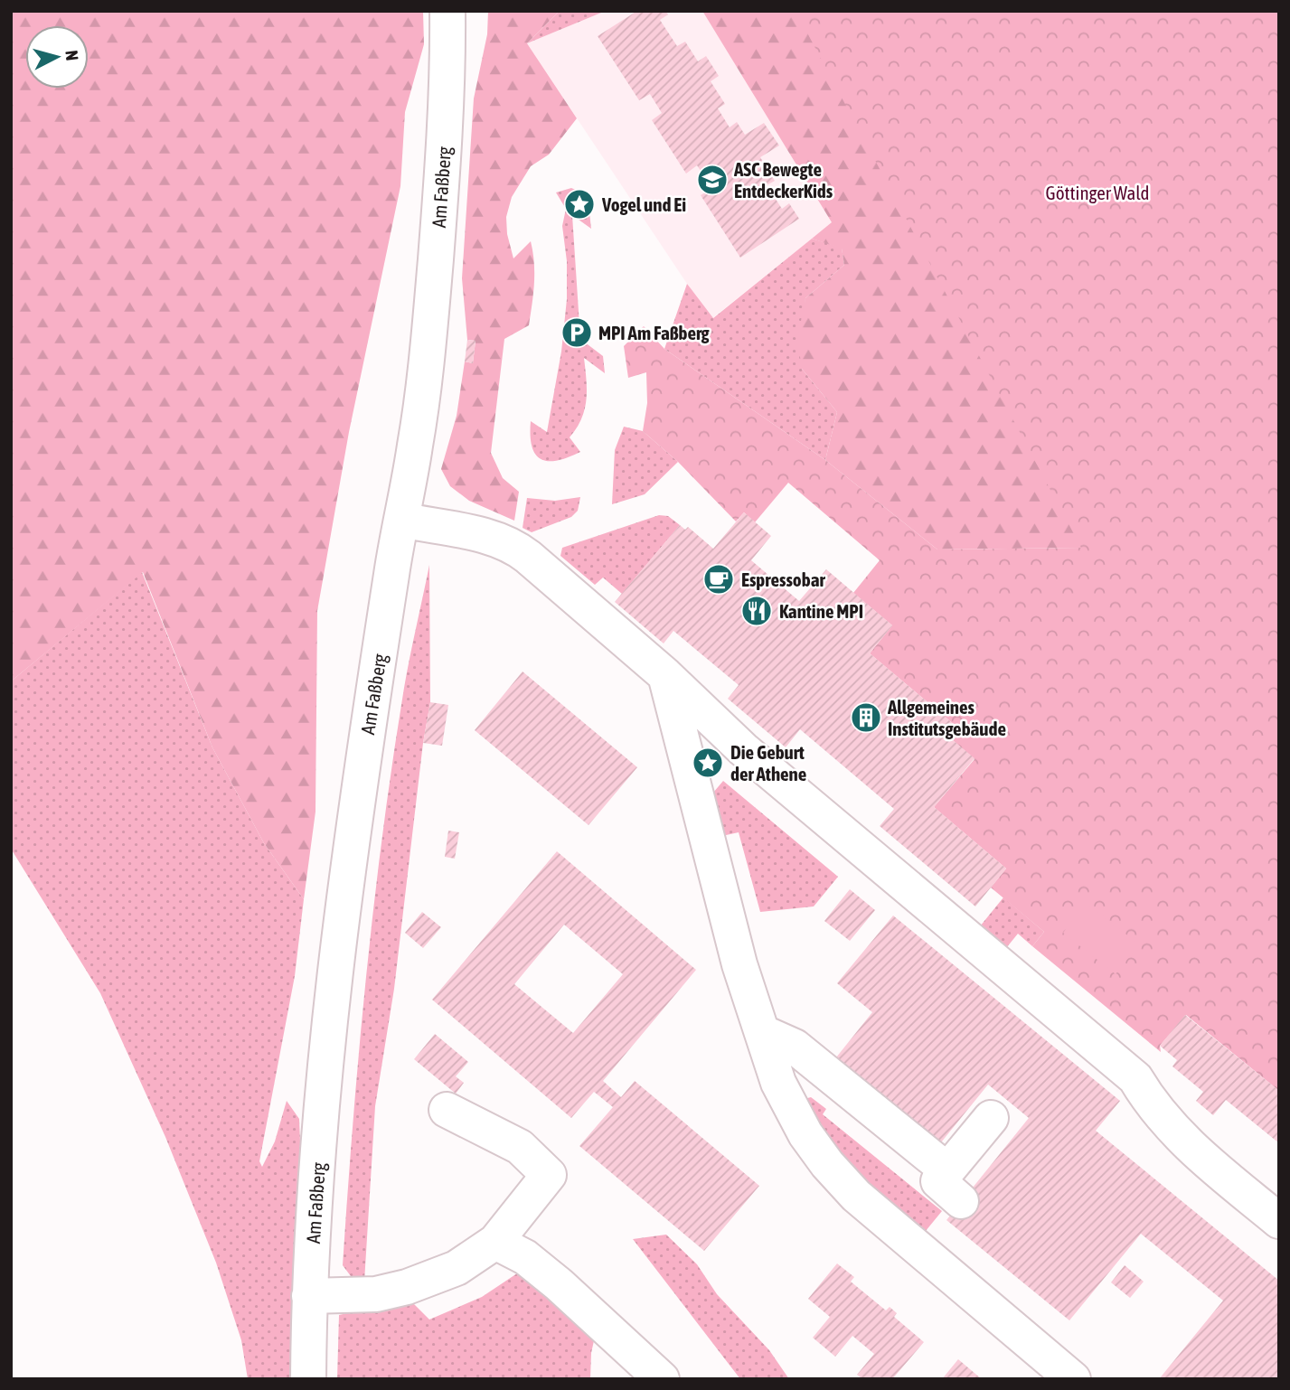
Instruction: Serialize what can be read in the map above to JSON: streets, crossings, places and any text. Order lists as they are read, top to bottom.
{
  "streets": {
    "street": ["Am Faßberg"]
  },
  "parks": ["Göttinger Wald"],
  "places": {
    "school or university": ["ASC Bewegte EntdeckerKids"],
    "place": ["Vogel und Ei", "Die Geburt der Athene"],
    "parking": ["MPI Am Faßberg"],
    "cafe": ["Espressobar"],
    "restaurant": ["Kantine MPI"],
    "building": ["Allgemeines Institutsgebäude"]
  },
  "north": "right"
}
